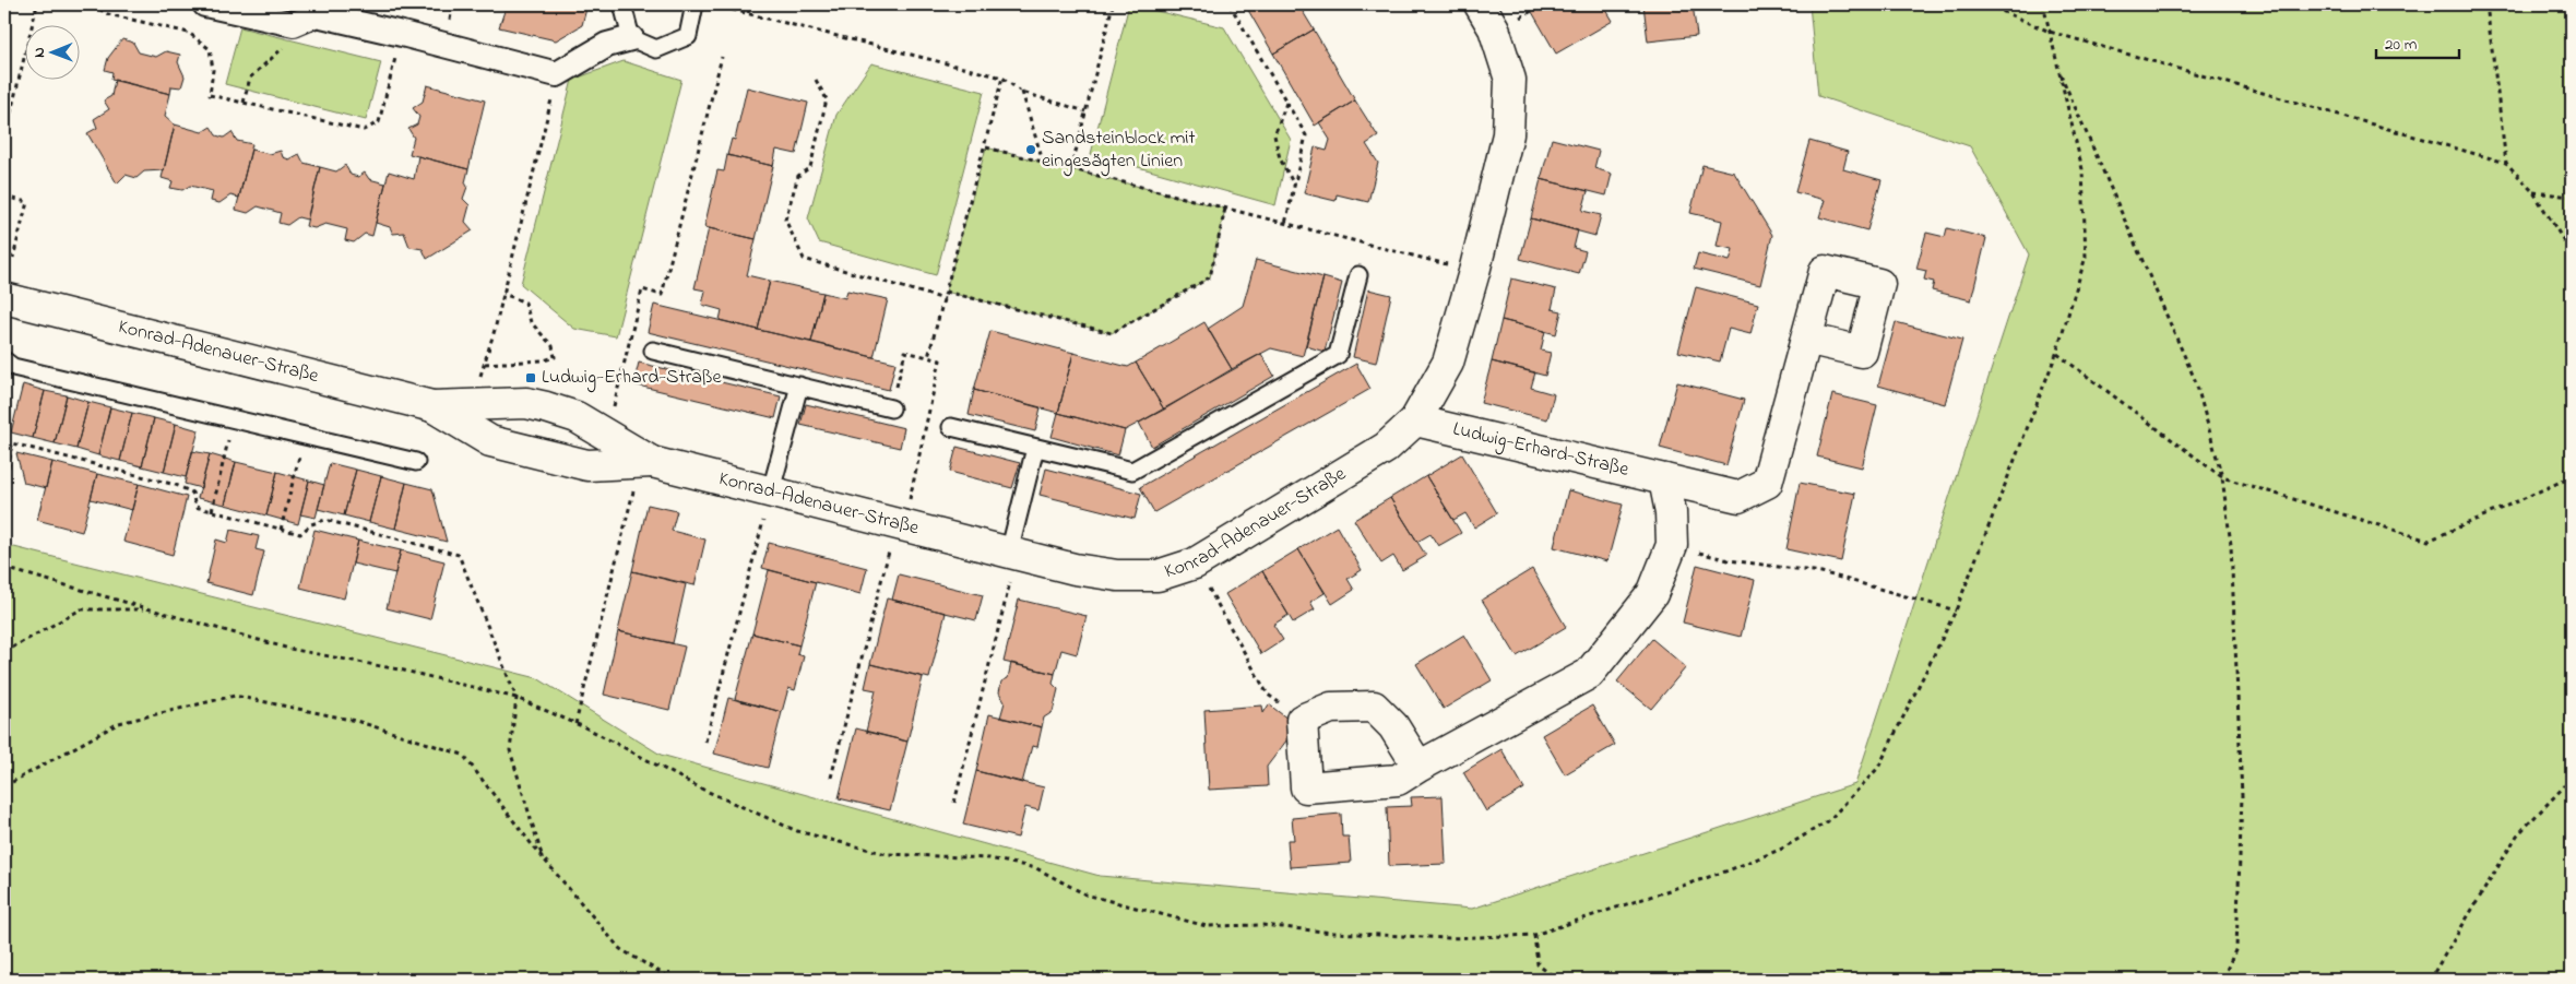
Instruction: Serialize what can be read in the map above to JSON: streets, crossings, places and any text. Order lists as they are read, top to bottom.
{
  "streets": {
    "street": ["Konrad-Adenauer-Straße", "Ludwig-Erhard-Straße"]
  },
  "crossings": [
    ["Konrad-Adenauer-Straße", "Ludwig-Erhard-Straße"]
  ],
  "places": {
    "other": ["Sandsteinblock mit eingesägten Linien"],
    "transit": ["Ludwig-Erhard-Straße"]
  },
  "scale_bar": "20 m",
  "north": "left"
}
